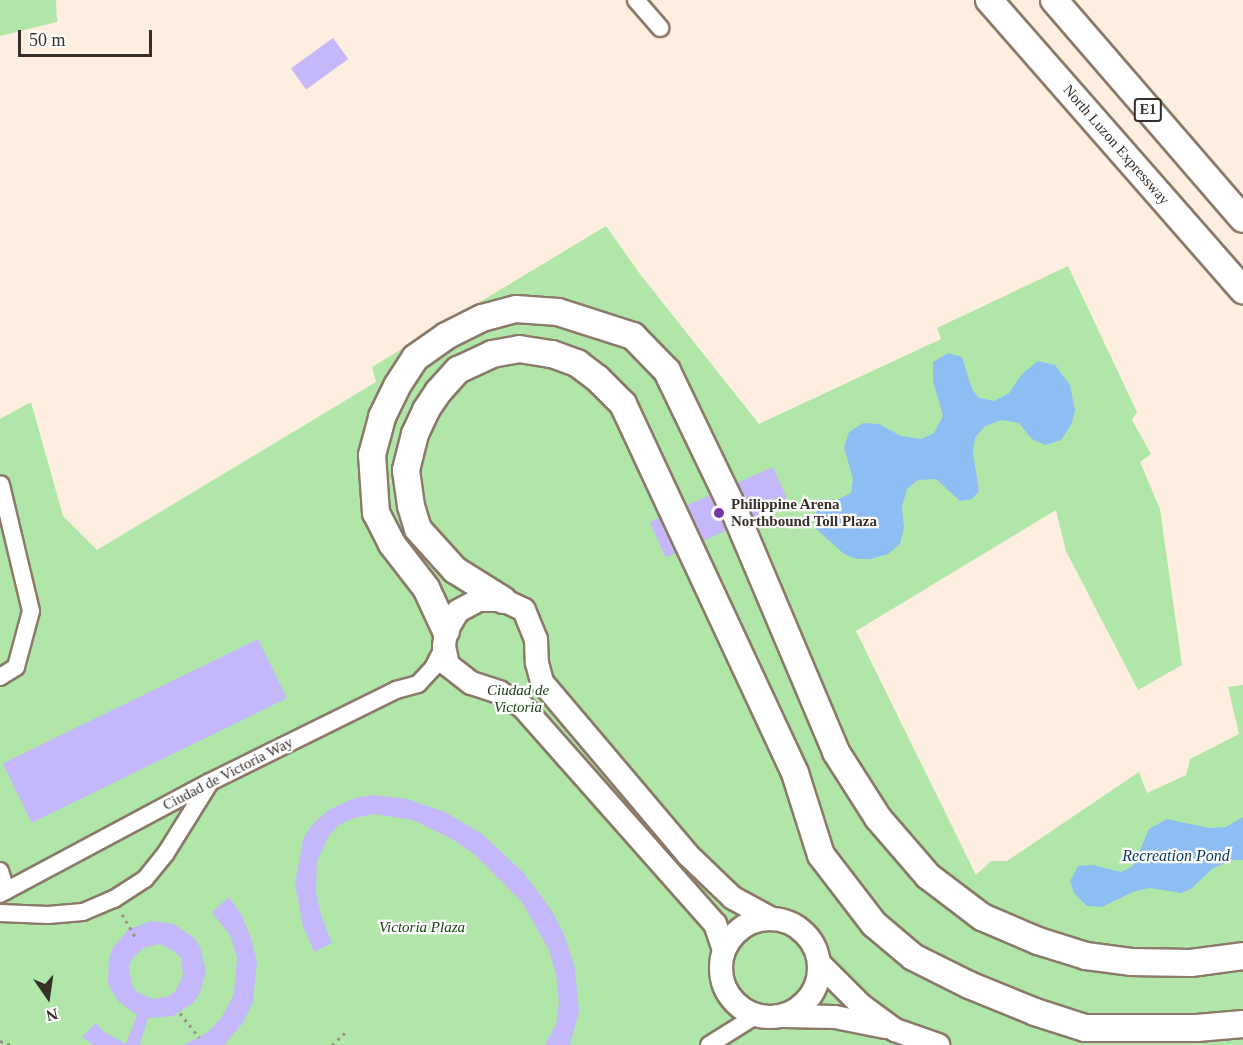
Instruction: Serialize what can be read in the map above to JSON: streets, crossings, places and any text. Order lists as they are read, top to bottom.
{
  "streets": {
    "highway": ["E1", "North Luzon Expressway"],
    "street": ["Ciudad de Victoria Way"]
  },
  "water": ["Recreation Pond"],
  "parks": ["Ciudad de Victoria", "Victoria Plaza"],
  "places": ["Philippine Arena Northbound Toll Plaza"],
  "scale_bar": "50 m",
  "north": "bottom"
}
